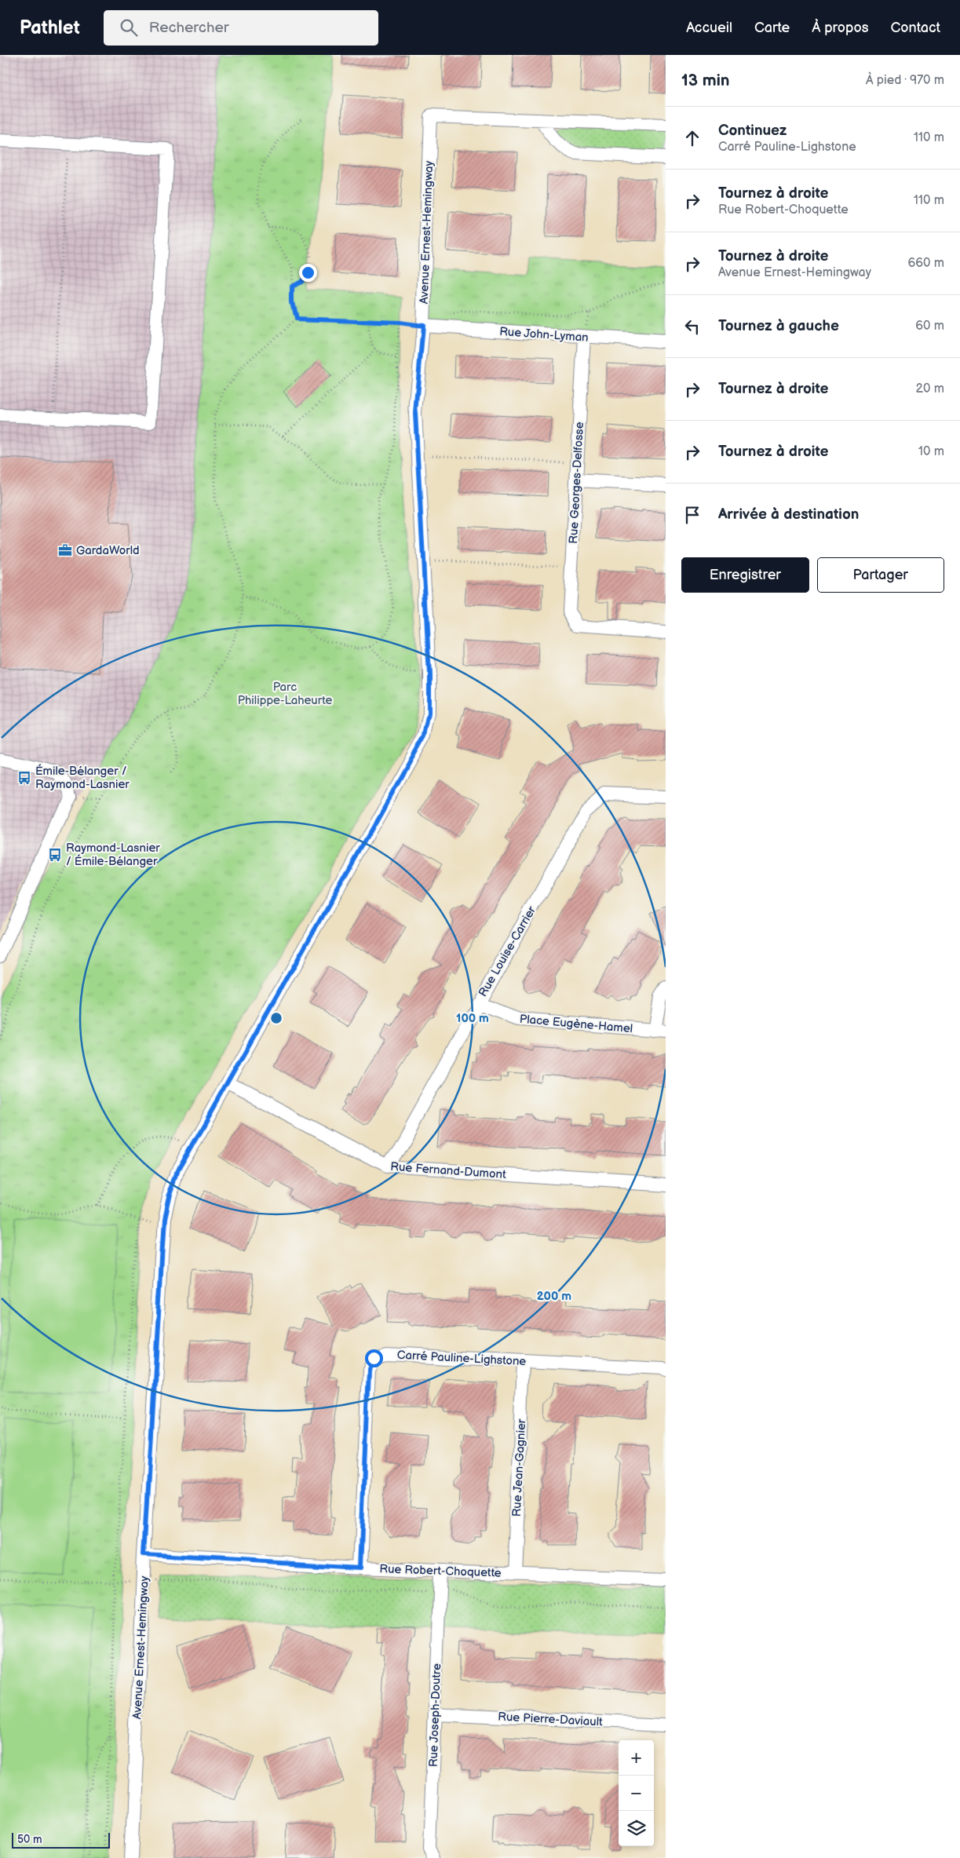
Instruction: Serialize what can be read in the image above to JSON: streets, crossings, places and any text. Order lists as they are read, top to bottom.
{
  "streets": {
    "street": [
      "Avenue Ernest-Hemingway",
      "Rue John-Lyman",
      "Rue Georges-Delfosse",
      "Rue Louise-Carrier",
      "Place Eugène-Hamel",
      "Rue Fernand-Dumont",
      "Carré Pauline-Lighstone",
      "Rue Jean-Gagnier",
      "Rue Robert-Choquette",
      "Rue Joseph-Doutre",
      "Rue Pierre-Daviault"
    ]
  },
  "crossings": [
    ["Avenue Ernest-Hemingway", "Rue John-Lyman"],
    ["Avenue Ernest-Hemingway", "Rue Fernand-Dumont"],
    ["Avenue Ernest-Hemingway", "Rue Robert-Choquette"],
    ["Rue John-Lyman", "Rue Georges-Delfosse"],
    ["Rue Louise-Carrier", "Place Eugène-Hamel"],
    ["Rue Louise-Carrier", "Rue Fernand-Dumont"],
    ["Carré Pauline-Lighstone", "Rue Jean-Gagnier"],
    ["Carré Pauline-Lighstone", "Rue Robert-Choquette"],
    ["Rue Jean-Gagnier", "Rue Robert-Choquette"],
    ["Rue Robert-Choquette", "Rue Joseph-Doutre"],
    ["Rue Joseph-Doutre", "Rue Pierre-Daviault"]
  ],
  "parks": ["Parc Philippe-Laheurte"],
  "places": {
    "office": ["GardaWorld"],
    "bus stop": ["Émile-Bélanger / Raymond-Lasnier", "Raymond-Lasnier / Émile-Bélanger"]
  },
  "scale_bar": "50 m",
  "page": {
    "header": "Pathlet",
    "search": "Rechercher",
    "nav": [
      "Accueil",
      "Carte",
      "À propos",
      "Contact"
    ],
    "heading": ["13 min", "À pied · 970 m"],
    "list": [
      ["Continuez", "Carré Pauline-Lighstone", "110 m"],
      ["Tournez à droite", "Rue Robert-Choquette", "110 m"],
      ["Tournez à droite", "Avenue Ernest-Hemingway", "660 m"],
      ["Tournez à gauche", "60 m"],
      ["Tournez à droite", "20 m"],
      ["Tournez à droite", "10 m"],
      "Arrivée à destination"
    ],
    "buttons": ["Enregistrer", "Partager"],
    "map_buttons": ["+", "−"],
    "scale": "50 m"
  },
  "rings": ["100 m", "200 m"]
}
